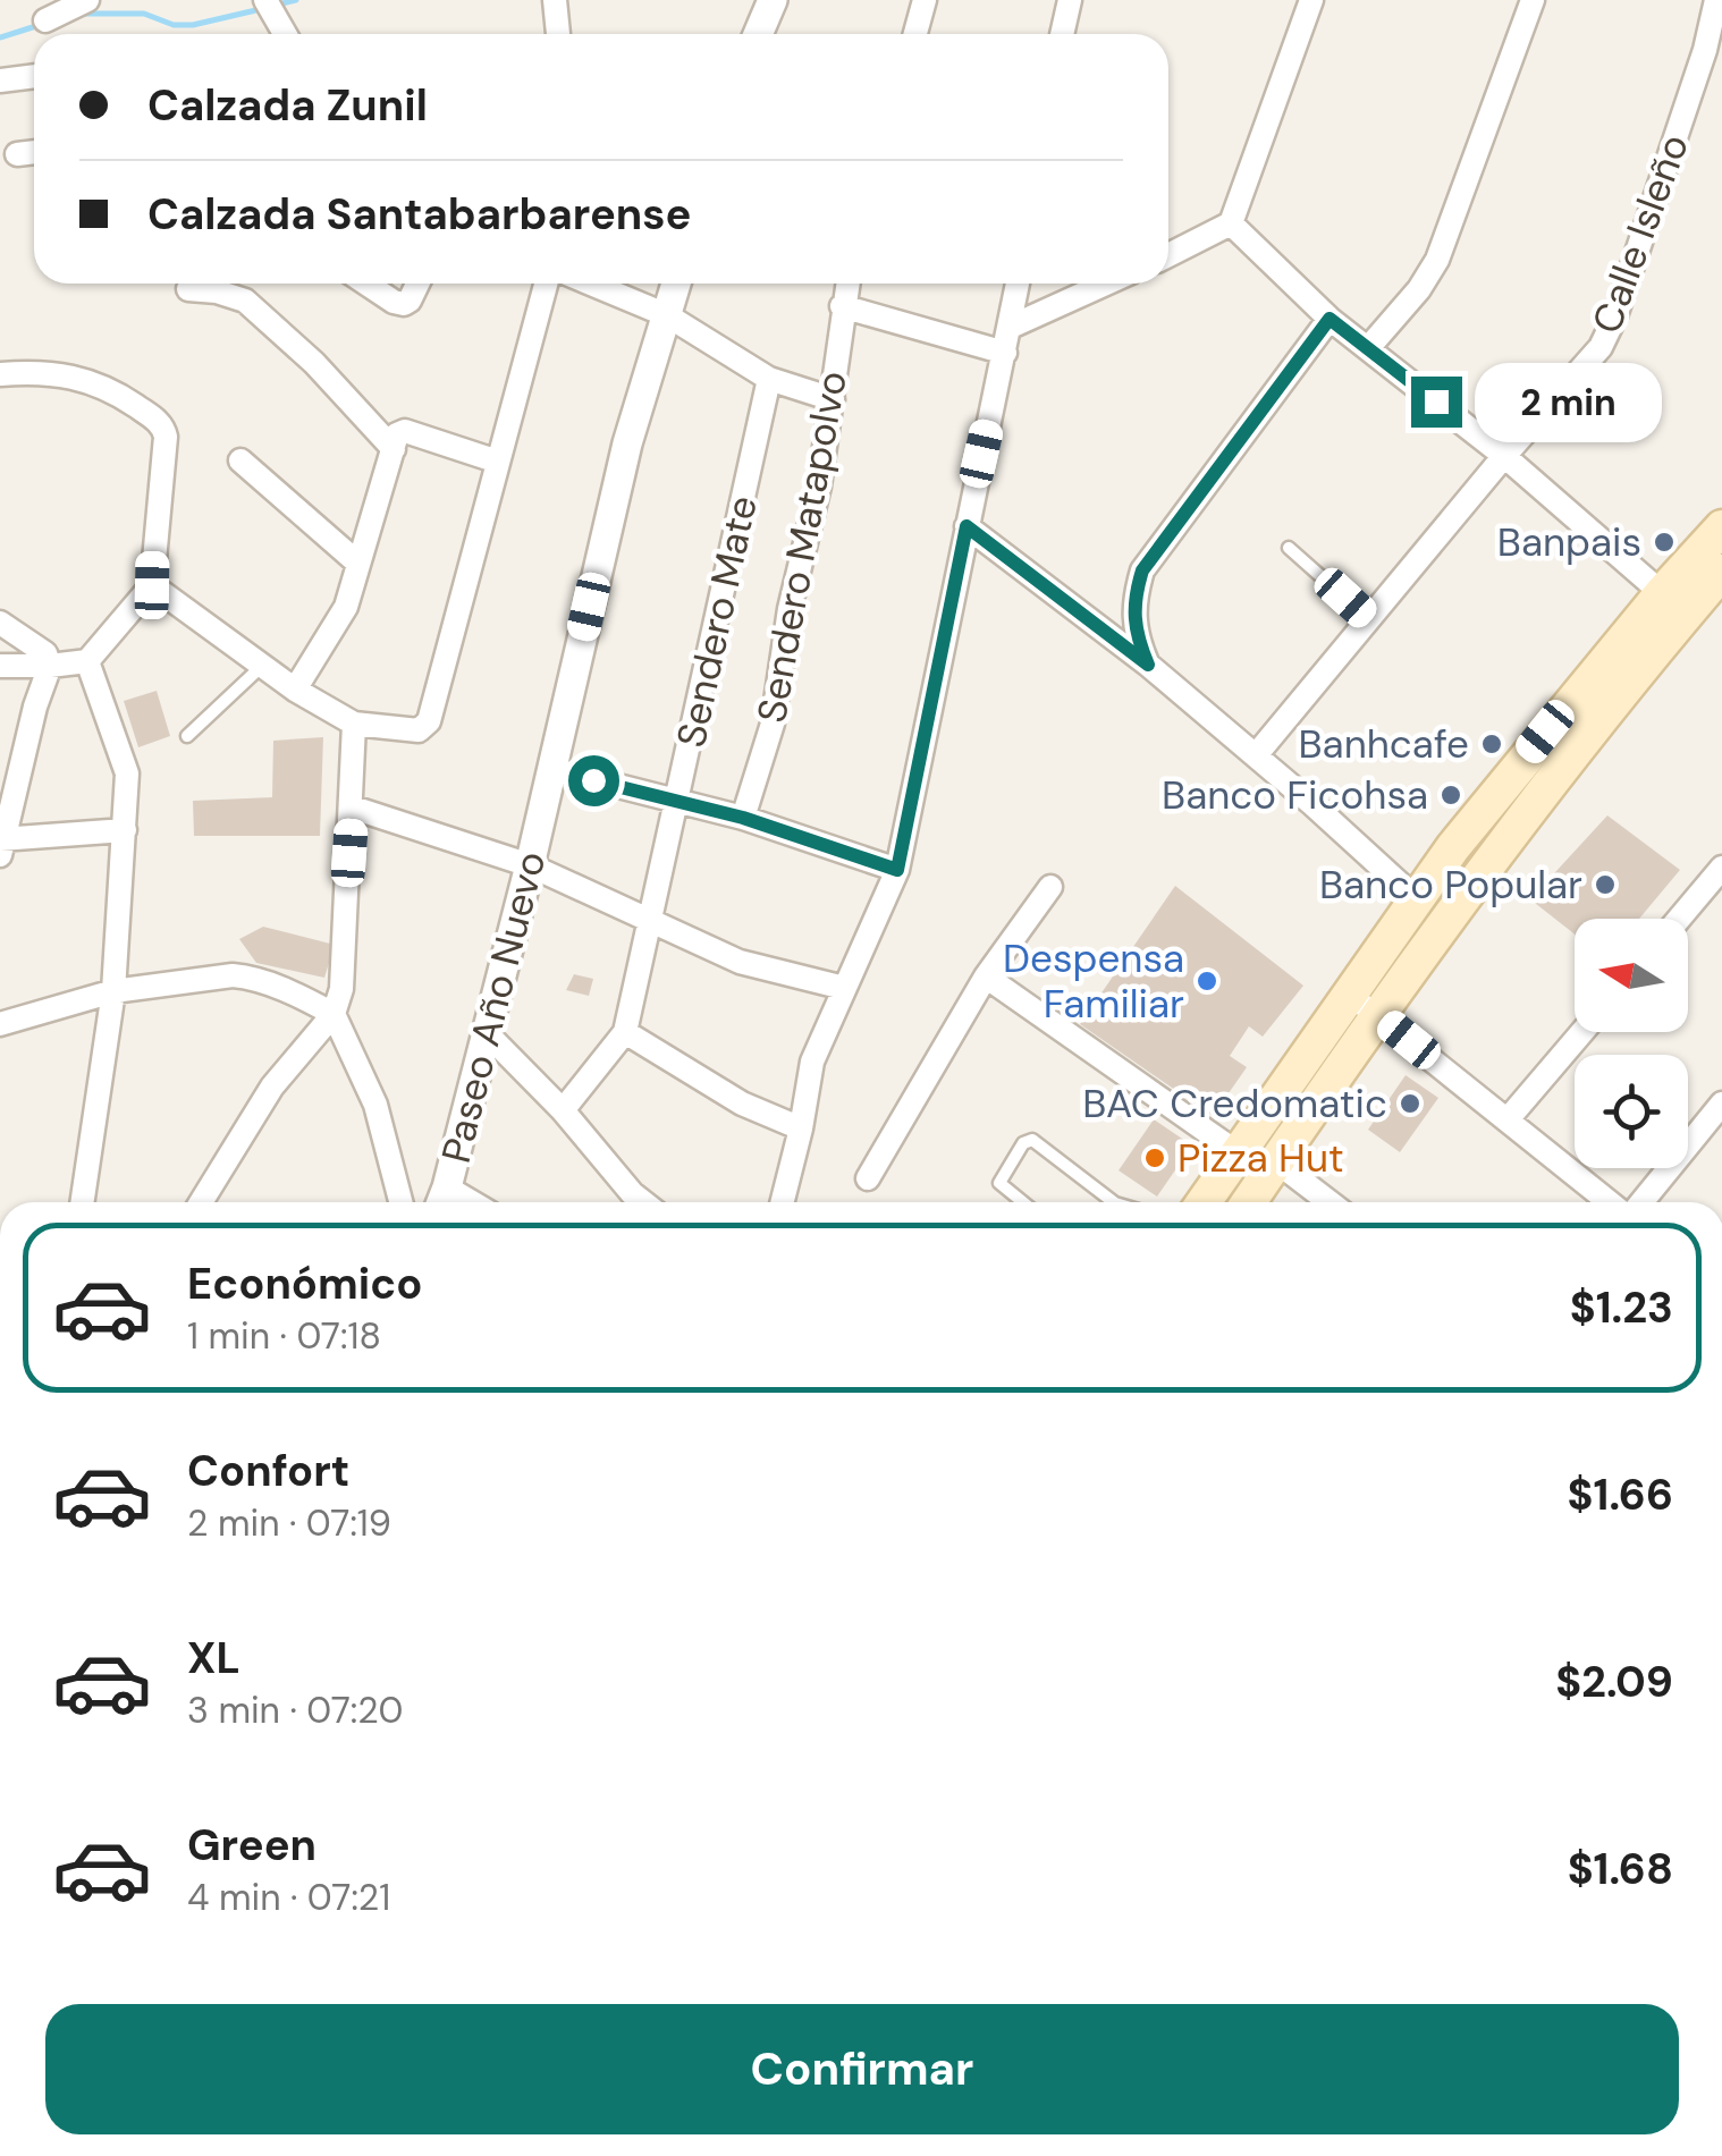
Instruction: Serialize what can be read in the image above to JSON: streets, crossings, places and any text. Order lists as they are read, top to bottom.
{
  "streets": {
    "street": [
      "Calle Isleño",
      "Sendero Matapolvo",
      "Sendero Mate",
      "Paseo Año Nuevo"
    ]
  },
  "places": [
    "Banpais",
    "Banhcafe",
    "Banco Ficohsa",
    "Banco Popular",
    "Despensa Familiar",
    "BAC Credomatic",
    "Pizza Hut"
  ],
  "north": "left",
  "page": {
    "banner": ["Calzada Zunil", "Calzada Santabarbarense"],
    "bubble": "2 min",
    "list": [
      {
        "name": "Económico",
        "note": "1 min · 07:18",
        "value": "$1.23"
      },
      {
        "name": "Confort",
        "note": "2 min · 07:19",
        "value": "$1.66"
      },
      {
        "name": "XL",
        "note": "3 min · 07:20",
        "value": "$2.09"
      },
      {
        "name": "Green",
        "note": "4 min · 07:21",
        "value": "$1.68"
      }
    ],
    "buttons": "Confirmar"
  }
}
